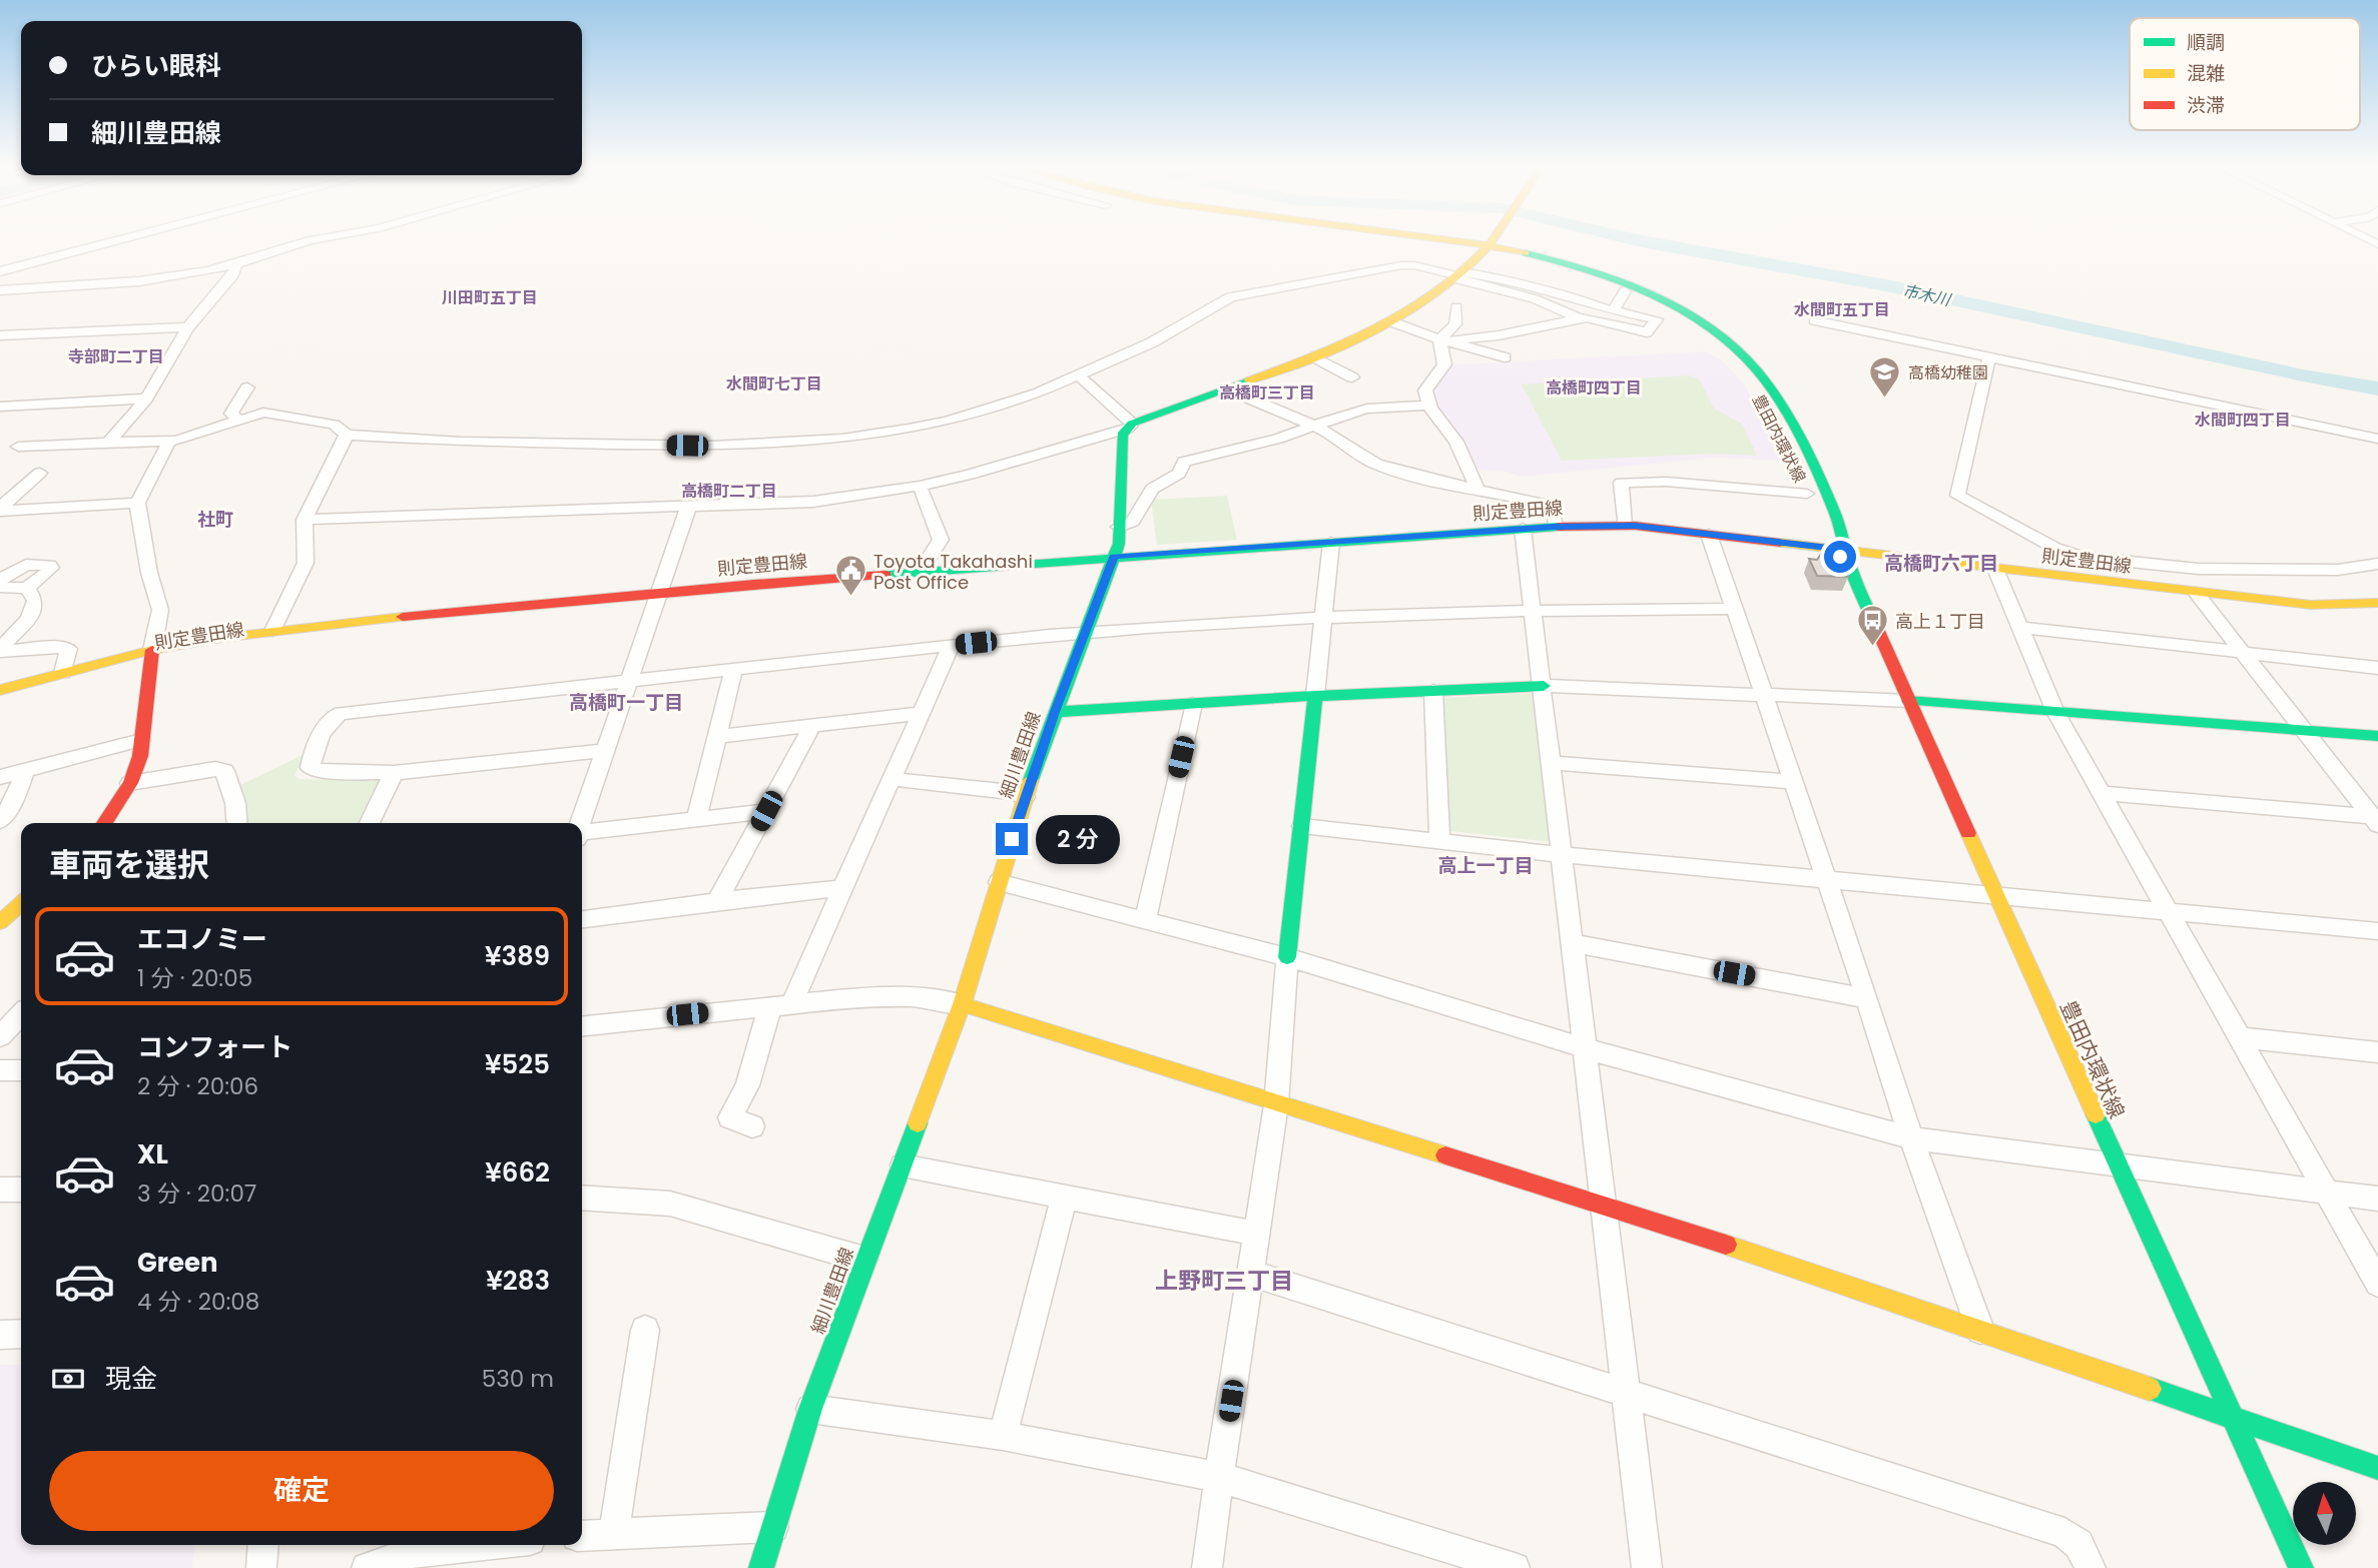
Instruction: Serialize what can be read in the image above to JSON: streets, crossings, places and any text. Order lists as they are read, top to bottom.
{
  "streets": {
    "street": ["豊田内環状線", "則定豊田線", "細川豊田線"]
  },
  "crossings": [
    ["豊田内環状線", "則定豊田線"],
    ["則定豊田線", "細川豊田線"]
  ],
  "districts": [
    "川田町五丁目",
    "水間町五丁目",
    "寺部町二丁目",
    "水間町七丁目",
    "高橋町四丁目",
    "高橋町三丁目",
    "水間町四丁目",
    "高橋町二丁目",
    "社町",
    "高橋町六丁目",
    "高橋町一丁目",
    "高上一丁目",
    "上野町三丁目"
  ],
  "water": ["市木川"],
  "places": {
    "school or university": ["高橋幼稚園"],
    "public building": ["Toyota Takahashi Post Office"],
    "bus stop": ["高上１丁目"]
  },
  "legend": ["順調", "混雑", "渋滞"],
  "north": "top",
  "page": {
    "banner": ["ひらい眼科", "細川豊田線"],
    "bubble": "2 分",
    "heading": "車両を選択",
    "list": [
      {
        "name": "エコノミー",
        "note": "1 分 · 20:05",
        "value": "¥389"
      },
      {
        "name": "コンフォート",
        "note": "2 分 · 20:06",
        "value": "¥525"
      },
      {
        "name": "XL",
        "note": "3 分 · 20:07",
        "value": "¥662"
      },
      {
        "name": "Green",
        "note": "4 分 · 20:08",
        "value": "¥283"
      }
    ],
    "pay": ["現金", "530 m"],
    "buttons": "確定"
  }
}
